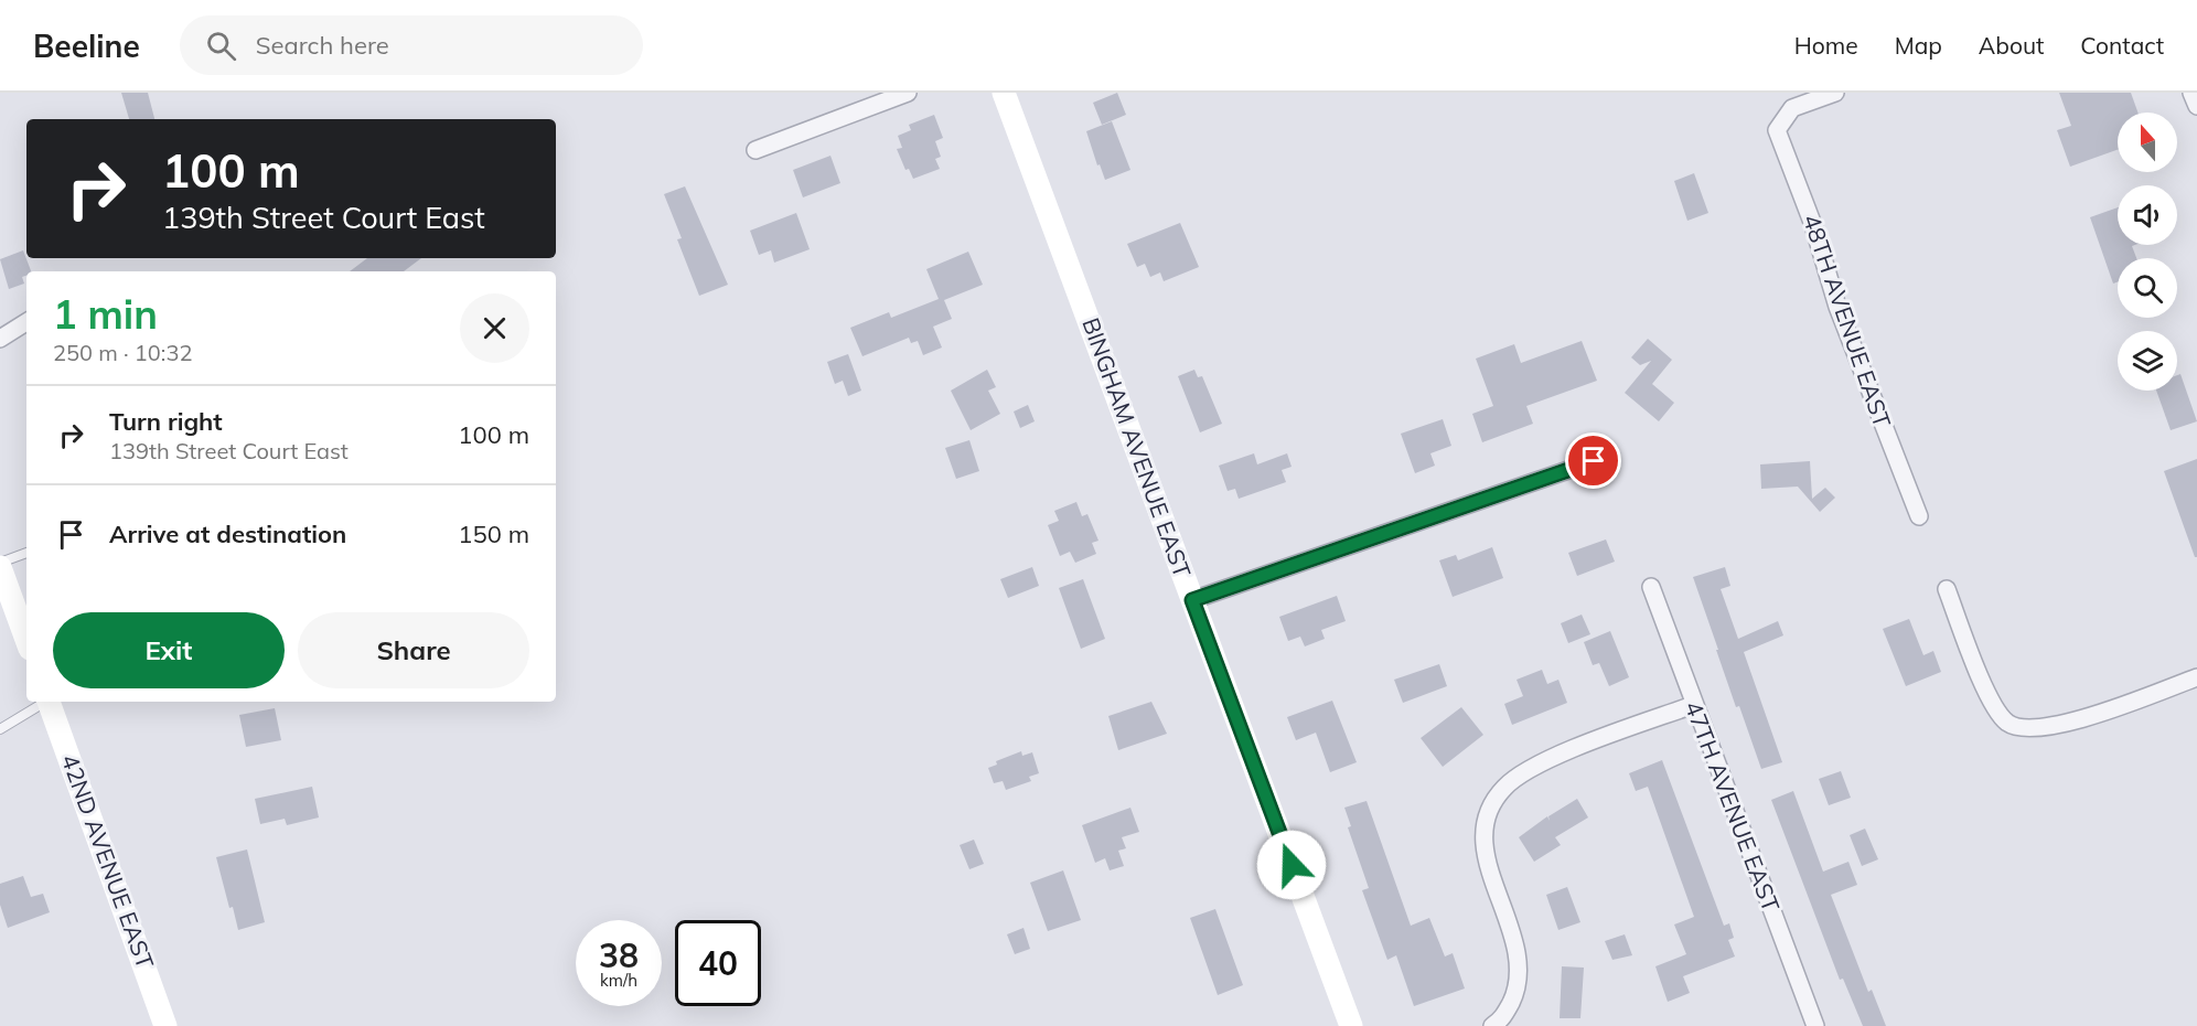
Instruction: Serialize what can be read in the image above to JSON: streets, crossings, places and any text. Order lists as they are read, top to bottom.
{
  "streets": {
    "street": [
      "48TH AVENUE EAST",
      "BINGHAM AVENUE EAST",
      "47TH AVENUE EAST",
      "42ND AVENUE EAST"
    ]
  },
  "north": "top",
  "page": {
    "header": "Beeline",
    "search": "Search here",
    "nav": [
      "Home",
      "Map",
      "About",
      "Contact"
    ],
    "turn": ["100 m", "139th Street Court East"],
    "heading": ["1 min", "250 m · 10:32"],
    "list": [
      {
        "name": "Turn right",
        "note": "139th Street Court East",
        "value": "100 m"
      },
      {
        "name": "Arrive at destination",
        "value": "150 m"
      }
    ],
    "buttons": ["Exit", "Share"],
    "speed": "38 km/h",
    "limit": "40"
  }
}
